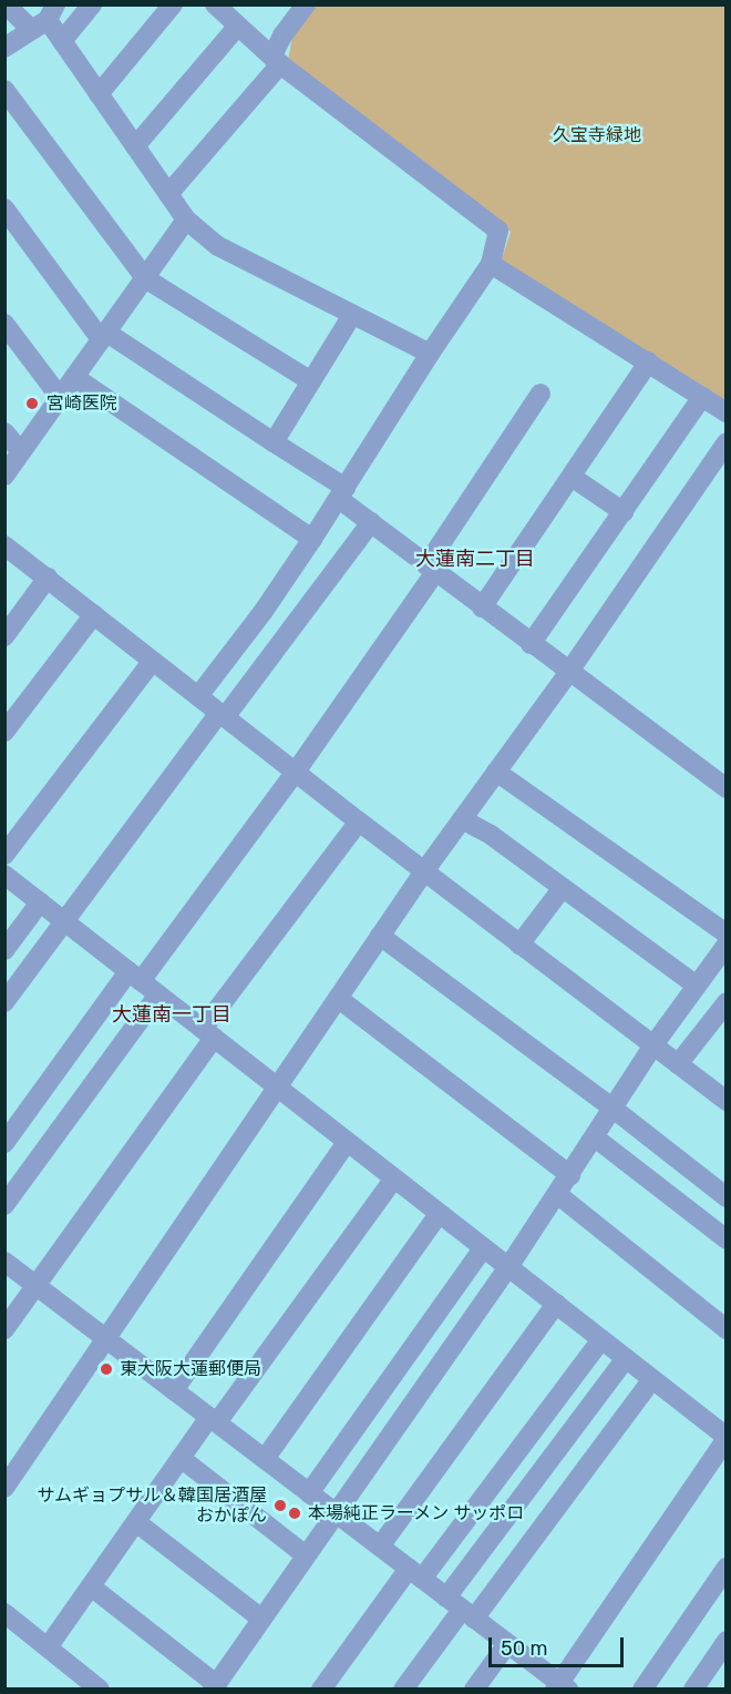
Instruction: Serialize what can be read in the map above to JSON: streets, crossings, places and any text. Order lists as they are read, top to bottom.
{
  "districts": ["大蓮南二丁目", "大蓮南一丁目"],
  "parks": ["久宝寺緑地"],
  "places": [
    "宮崎医院",
    "東大阪大蓮郵便局",
    "サムギョプサル＆韓国居酒屋 おかぽん",
    "本場純正ラーメン サッポロ"
  ],
  "scale_bar": "50 m"
}
